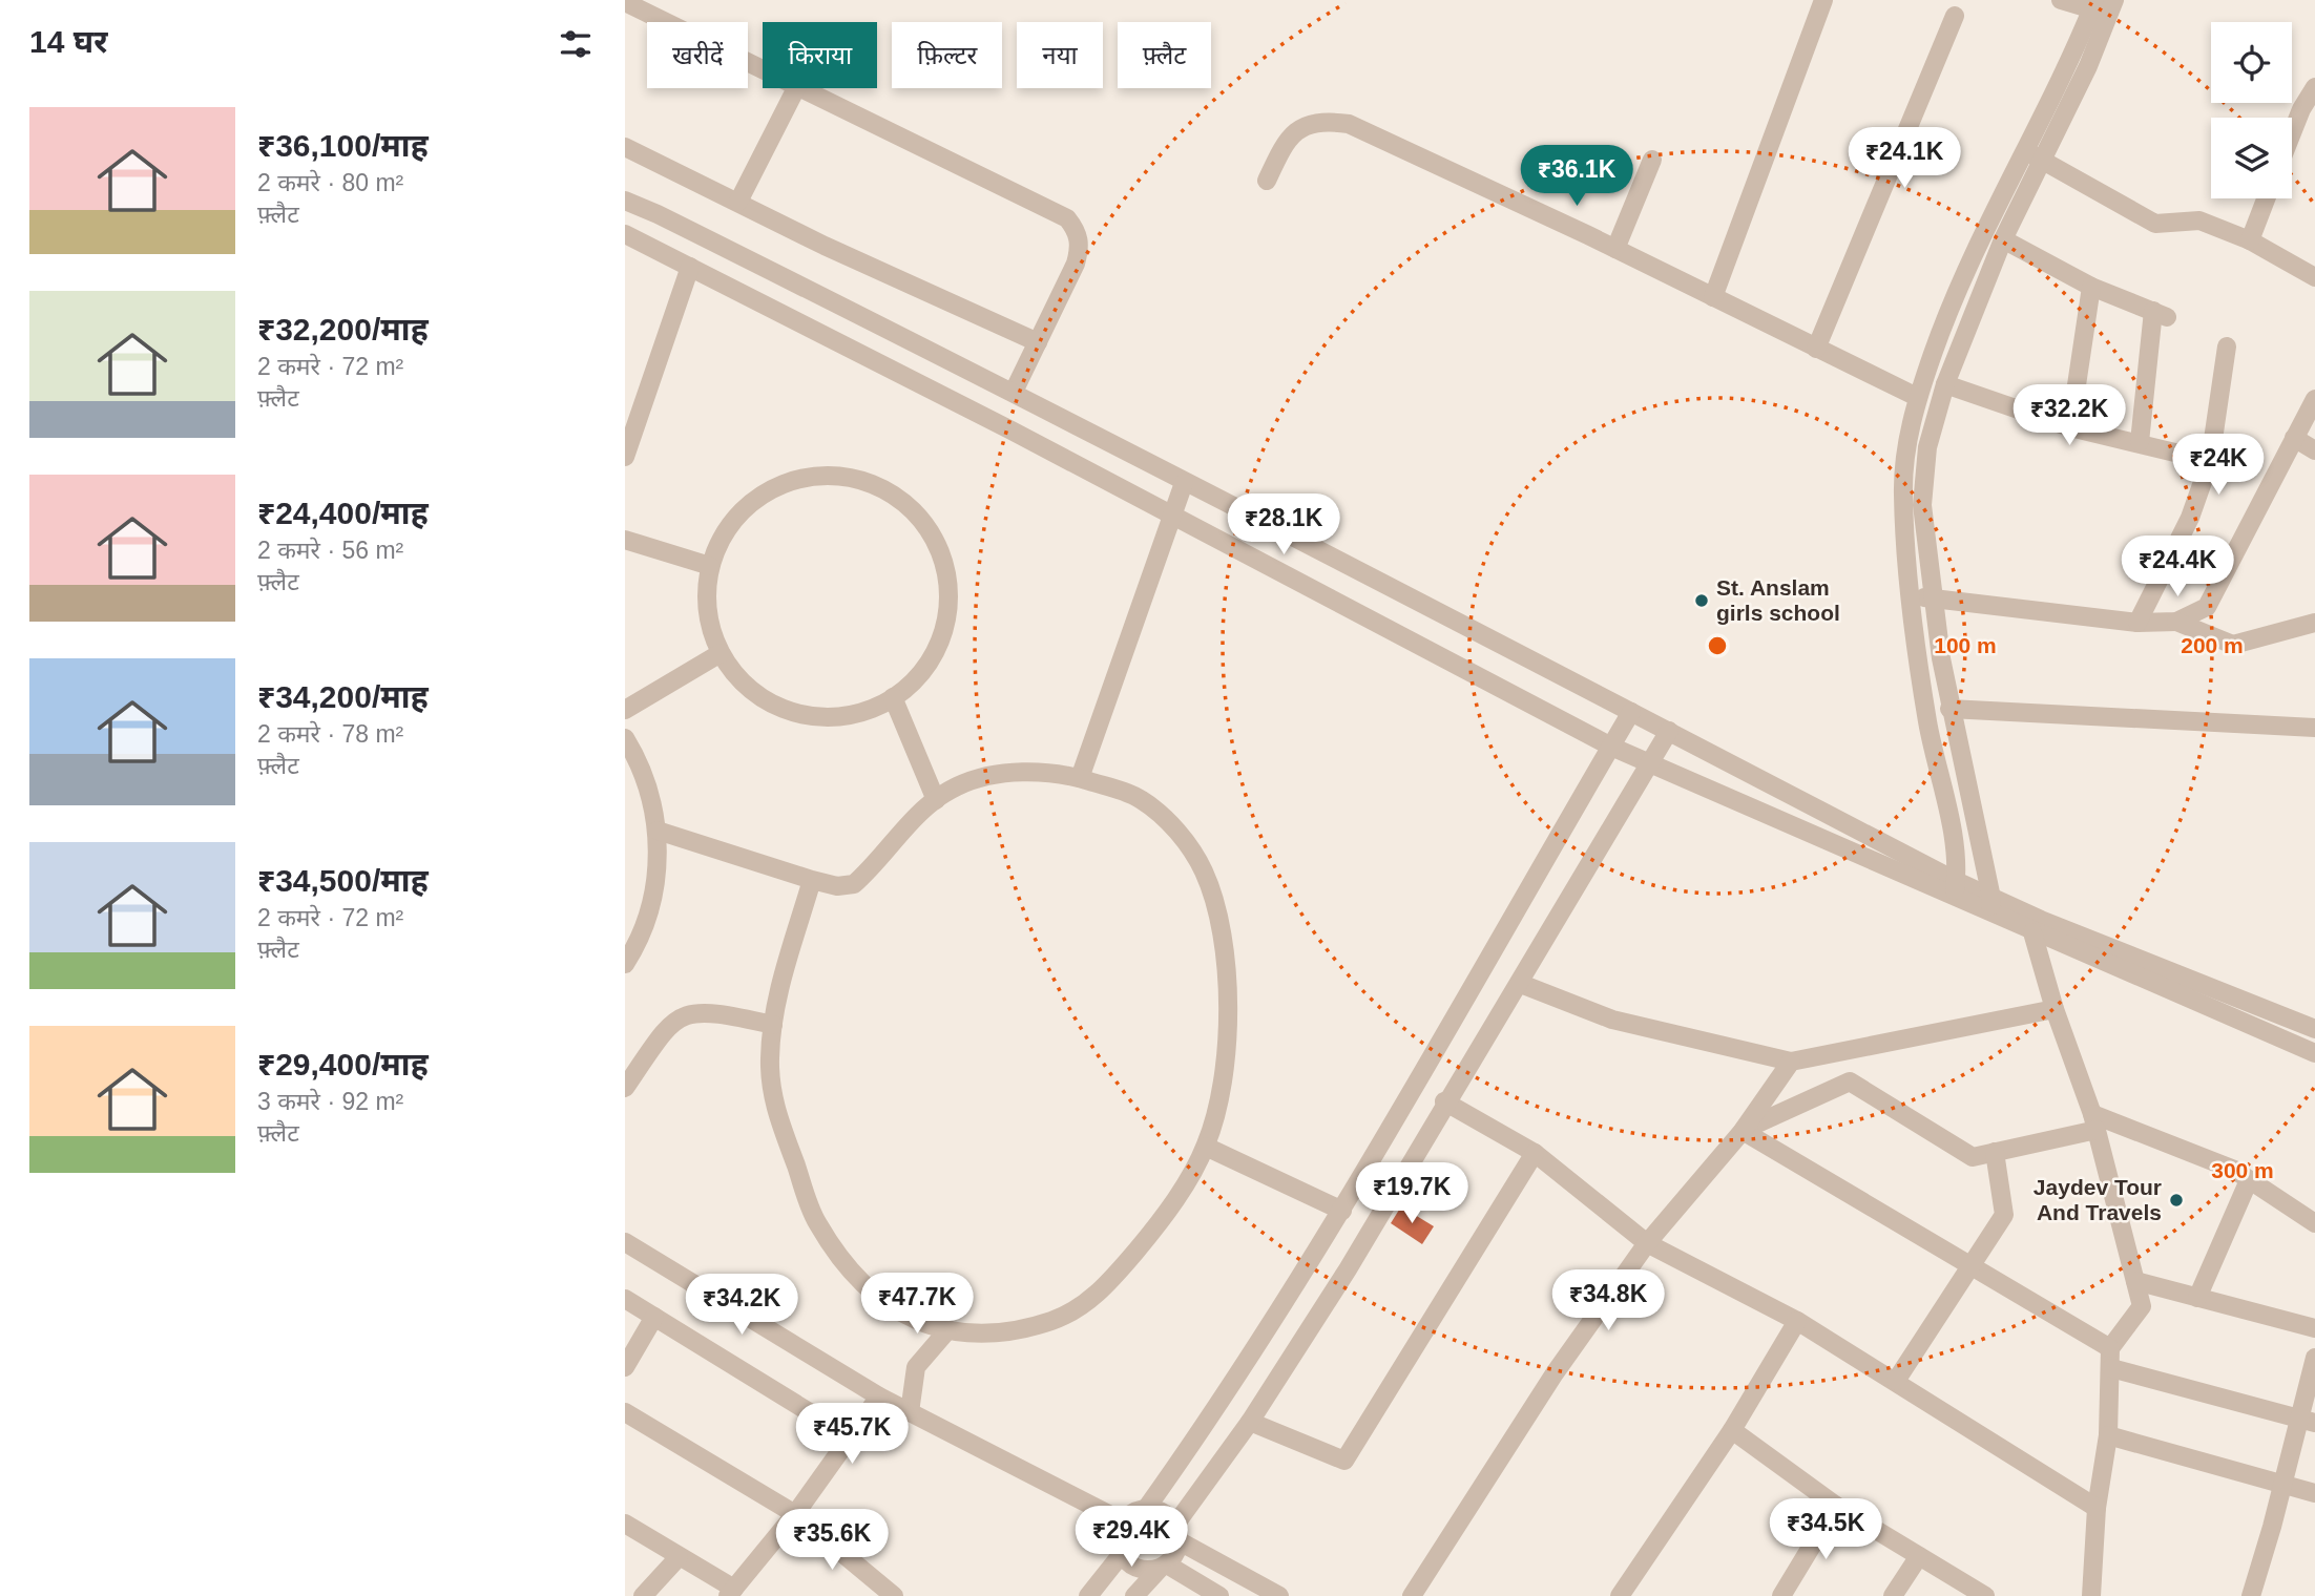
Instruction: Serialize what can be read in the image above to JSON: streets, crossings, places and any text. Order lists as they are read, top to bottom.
{
  "places": ["St. Anslam girls school", "Jaydev Tour And Travels"],
  "page": {
    "heading": "14 घर",
    "chip": [
      "खरीदें",
      "किराया",
      "फ़िल्टर",
      "नया",
      "फ़्लैट"
    ],
    "list": [
      {
        "name": "₹36,100/माह",
        "note": "2 कमरे · 80 m² · फ़्लैट"
      },
      {
        "name": "₹32,200/माह",
        "note": "2 कमरे · 72 m² · फ़्लैट"
      },
      {
        "name": "₹24,400/माह",
        "note": "2 कमरे · 56 m² · फ़्लैट"
      },
      {
        "name": "₹34,200/माह",
        "note": "2 कमरे · 78 m² · फ़्लैट"
      },
      {
        "name": "₹34,500/माह",
        "note": "2 कमरे · 72 m² · फ़्लैट"
      },
      {
        "name": "₹29,400/माह",
        "note": "3 कमरे · 92 m² · फ़्लैट"
      }
    ],
    "price": [
      "₹24.1K",
      "₹36.1K",
      "₹32.2K",
      "₹24K",
      "₹28.1K",
      "₹24.4K",
      "₹19.7K",
      "₹34.8K",
      "₹47.7K",
      "₹34.2K",
      "₹45.7K",
      "₹34.5K",
      "₹29.4K",
      "₹35.6K"
    ]
  },
  "rings": ["100 m", "200 m", "300 m"]
}
